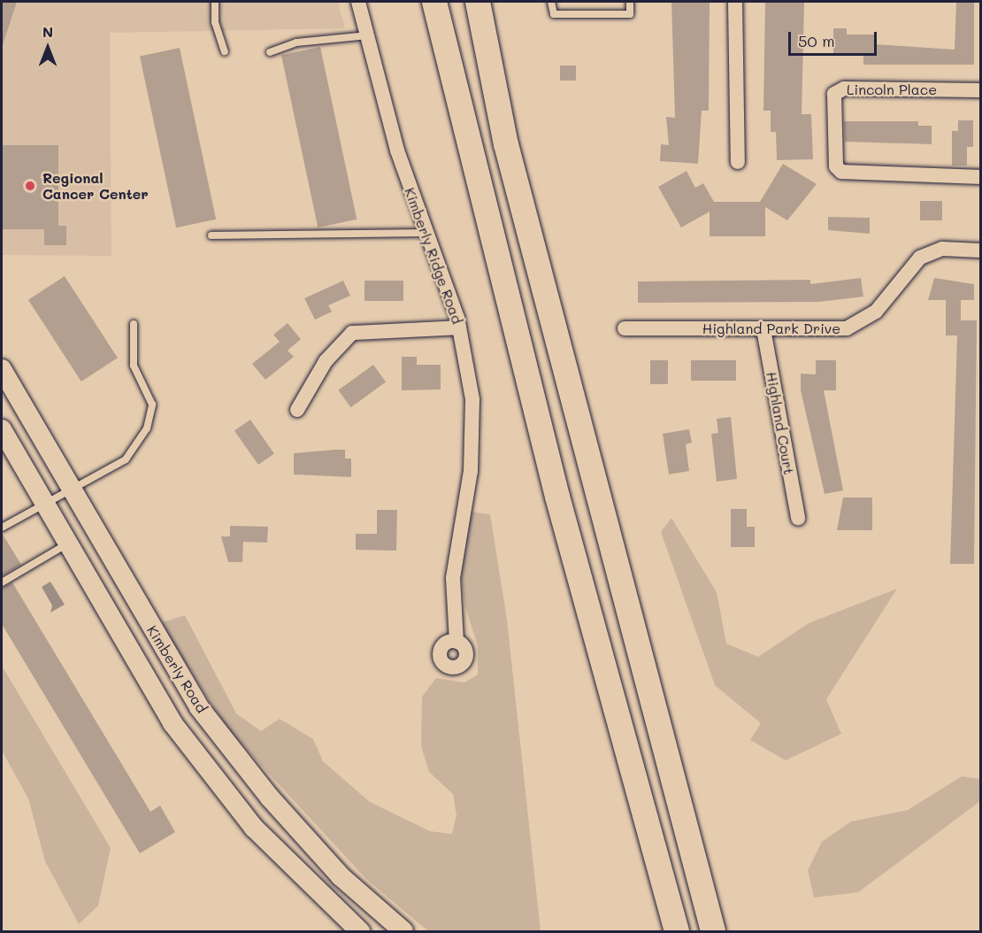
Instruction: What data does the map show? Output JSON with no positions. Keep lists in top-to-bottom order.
{
  "streets": {
    "main road": ["Kimberly Road"],
    "street": [
      "Lincoln Place",
      "Kimberly Ridge Road",
      "Highland Park Drive",
      "Highland Court"
    ]
  },
  "crossings": [
    ["Highland Park Drive", "Highland Court"]
  ],
  "places": ["Regional Cancer Center"],
  "scale_bar": "50 m",
  "north": "top"
}
